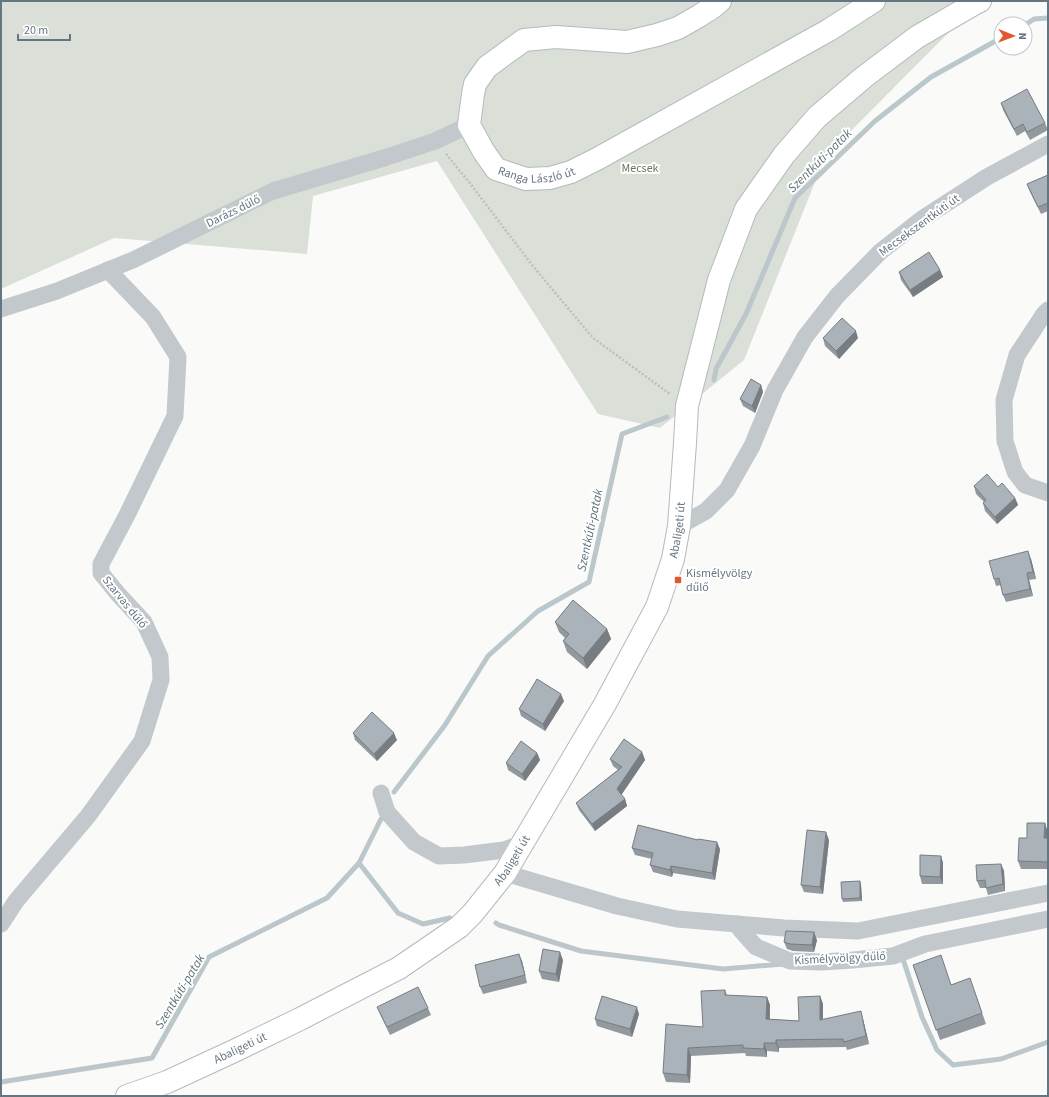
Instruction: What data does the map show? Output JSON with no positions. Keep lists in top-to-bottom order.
{
  "streets": {
    "main road": ["Ranga László út", "Abaligeti út"],
    "street": [
      "Darázs dűlő",
      "Mecsekszentkúti út",
      "Szarvas dűlő",
      "Kismélyvölgy dűlő"
    ]
  },
  "crossings": [
    ["Ranga László út", "Darázs dűlő"],
    ["Darázs dűlő", "Szarvas dűlő"],
    ["Mecsekszentkúti út", "Abaligeti út"]
  ],
  "water": ["Szentkúti-patak"],
  "parks": ["Mecsek"],
  "places": {
    "transit": ["Kismélyvölgy dűlő"]
  },
  "scale_bar": "20 m",
  "north": "right"
}
